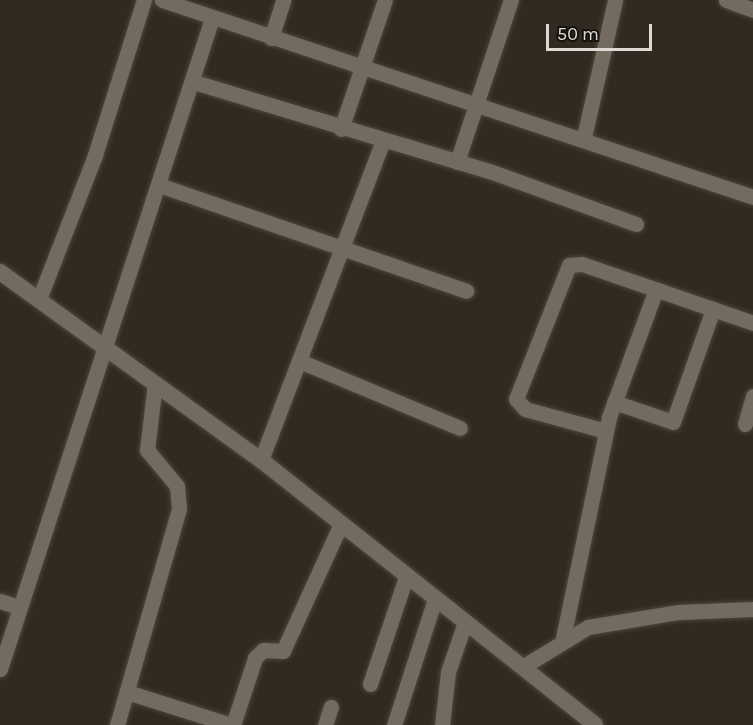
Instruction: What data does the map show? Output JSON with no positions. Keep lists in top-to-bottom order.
{
  "scale_bar": "50 m"
}
